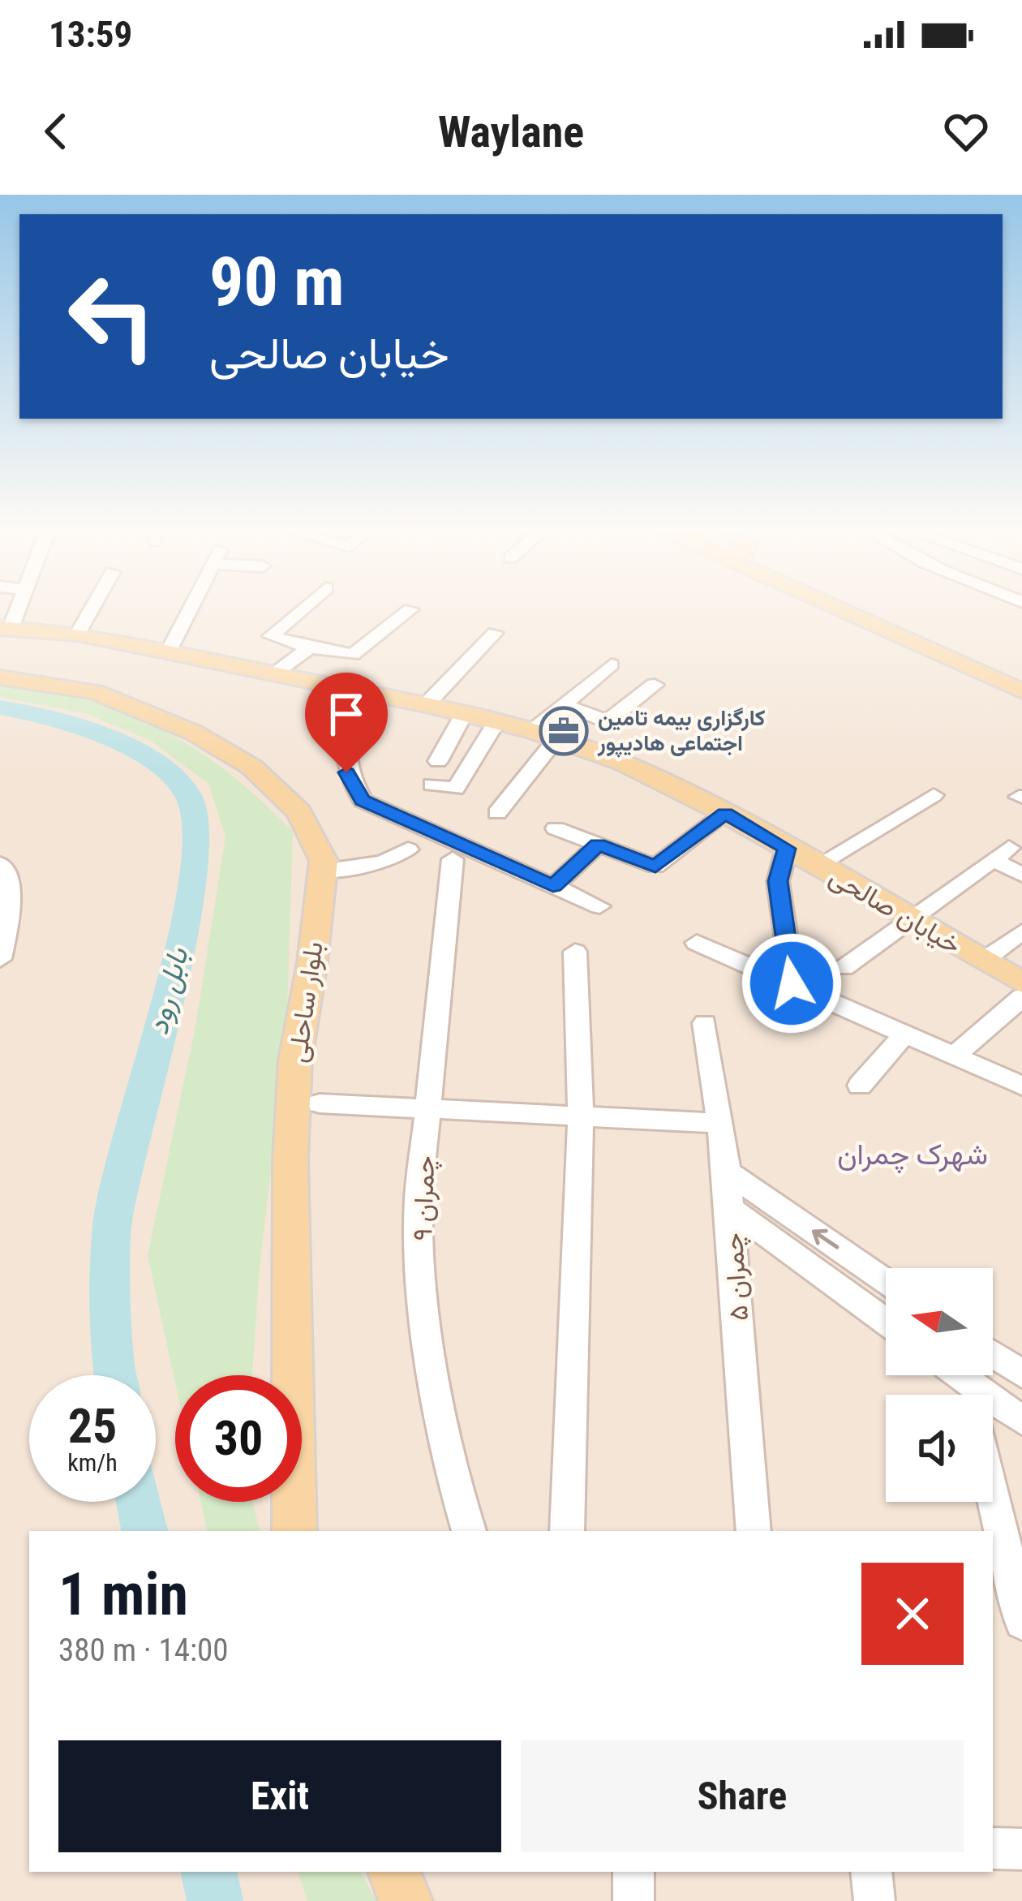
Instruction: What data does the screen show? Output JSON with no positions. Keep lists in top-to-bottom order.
{
  "streets": {
    "main road": ["خيابان صالحی", "بلوار ساحلی"],
    "street": ["چمران ۹", "چمران ۵"]
  },
  "districts": ["شهرک چمران"],
  "water": ["بابل رود"],
  "places": {
    "office": ["کارگزاری بیمه تامین اجتماعی هادیپور"]
  },
  "north": "left",
  "page": {
    "status": "13:59",
    "header": "Waylane",
    "turn": ["90 m", "خيابان صالحی"],
    "speed": "25 km/h",
    "limit": "30",
    "heading": ["1 min", "380 m · 14:00"],
    "buttons": ["Exit", "Share"]
  }
}
